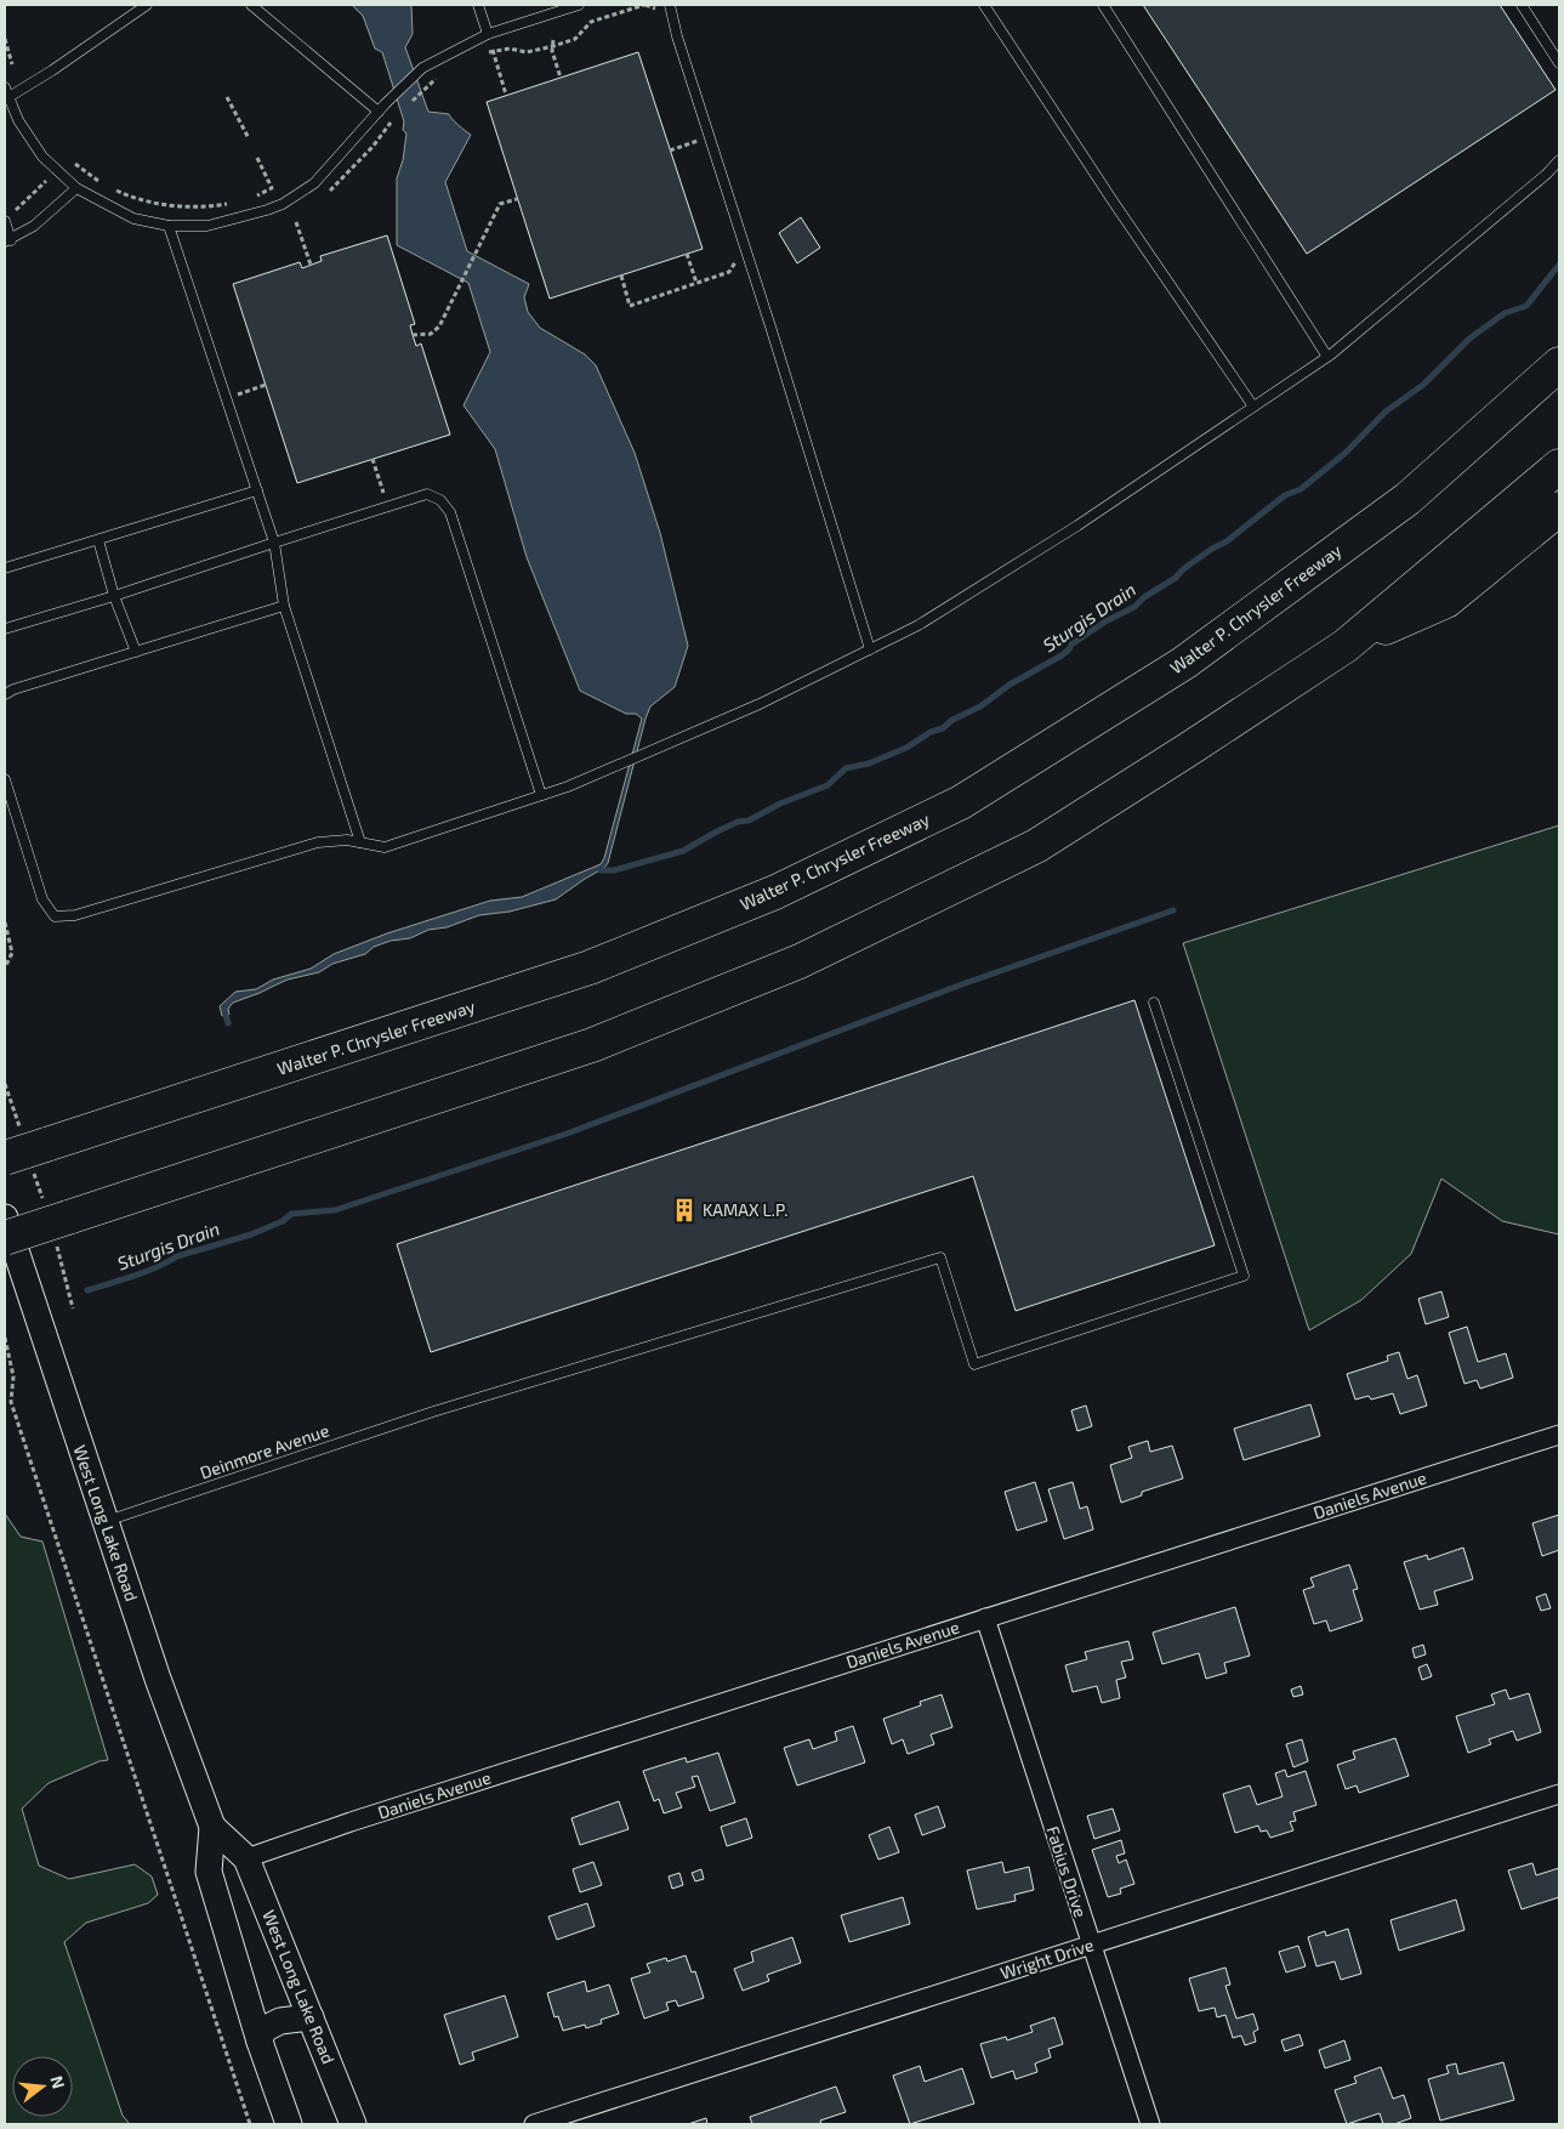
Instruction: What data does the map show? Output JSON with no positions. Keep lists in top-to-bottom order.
{
  "streets": {
    "highway": ["Walter P. Chrysler Freeway"],
    "main road": ["West Long Lake Road"],
    "street": ["Daniels Avenue", "Fabius Drive", "Wright Drive"],
    "lane": ["Deinmore Avenue"]
  },
  "crossings": [
    ["Deinmore Avenue", "West Long Lake Road"],
    ["Daniels Avenue", "West Long Lake Road"],
    ["Daniels Avenue", "Fabius Drive"],
    ["Fabius Drive", "Wright Drive"]
  ],
  "water": ["Sturgis Drain"],
  "places": {
    "building": ["KAMAX L.P."]
  },
  "north": "right"
}
